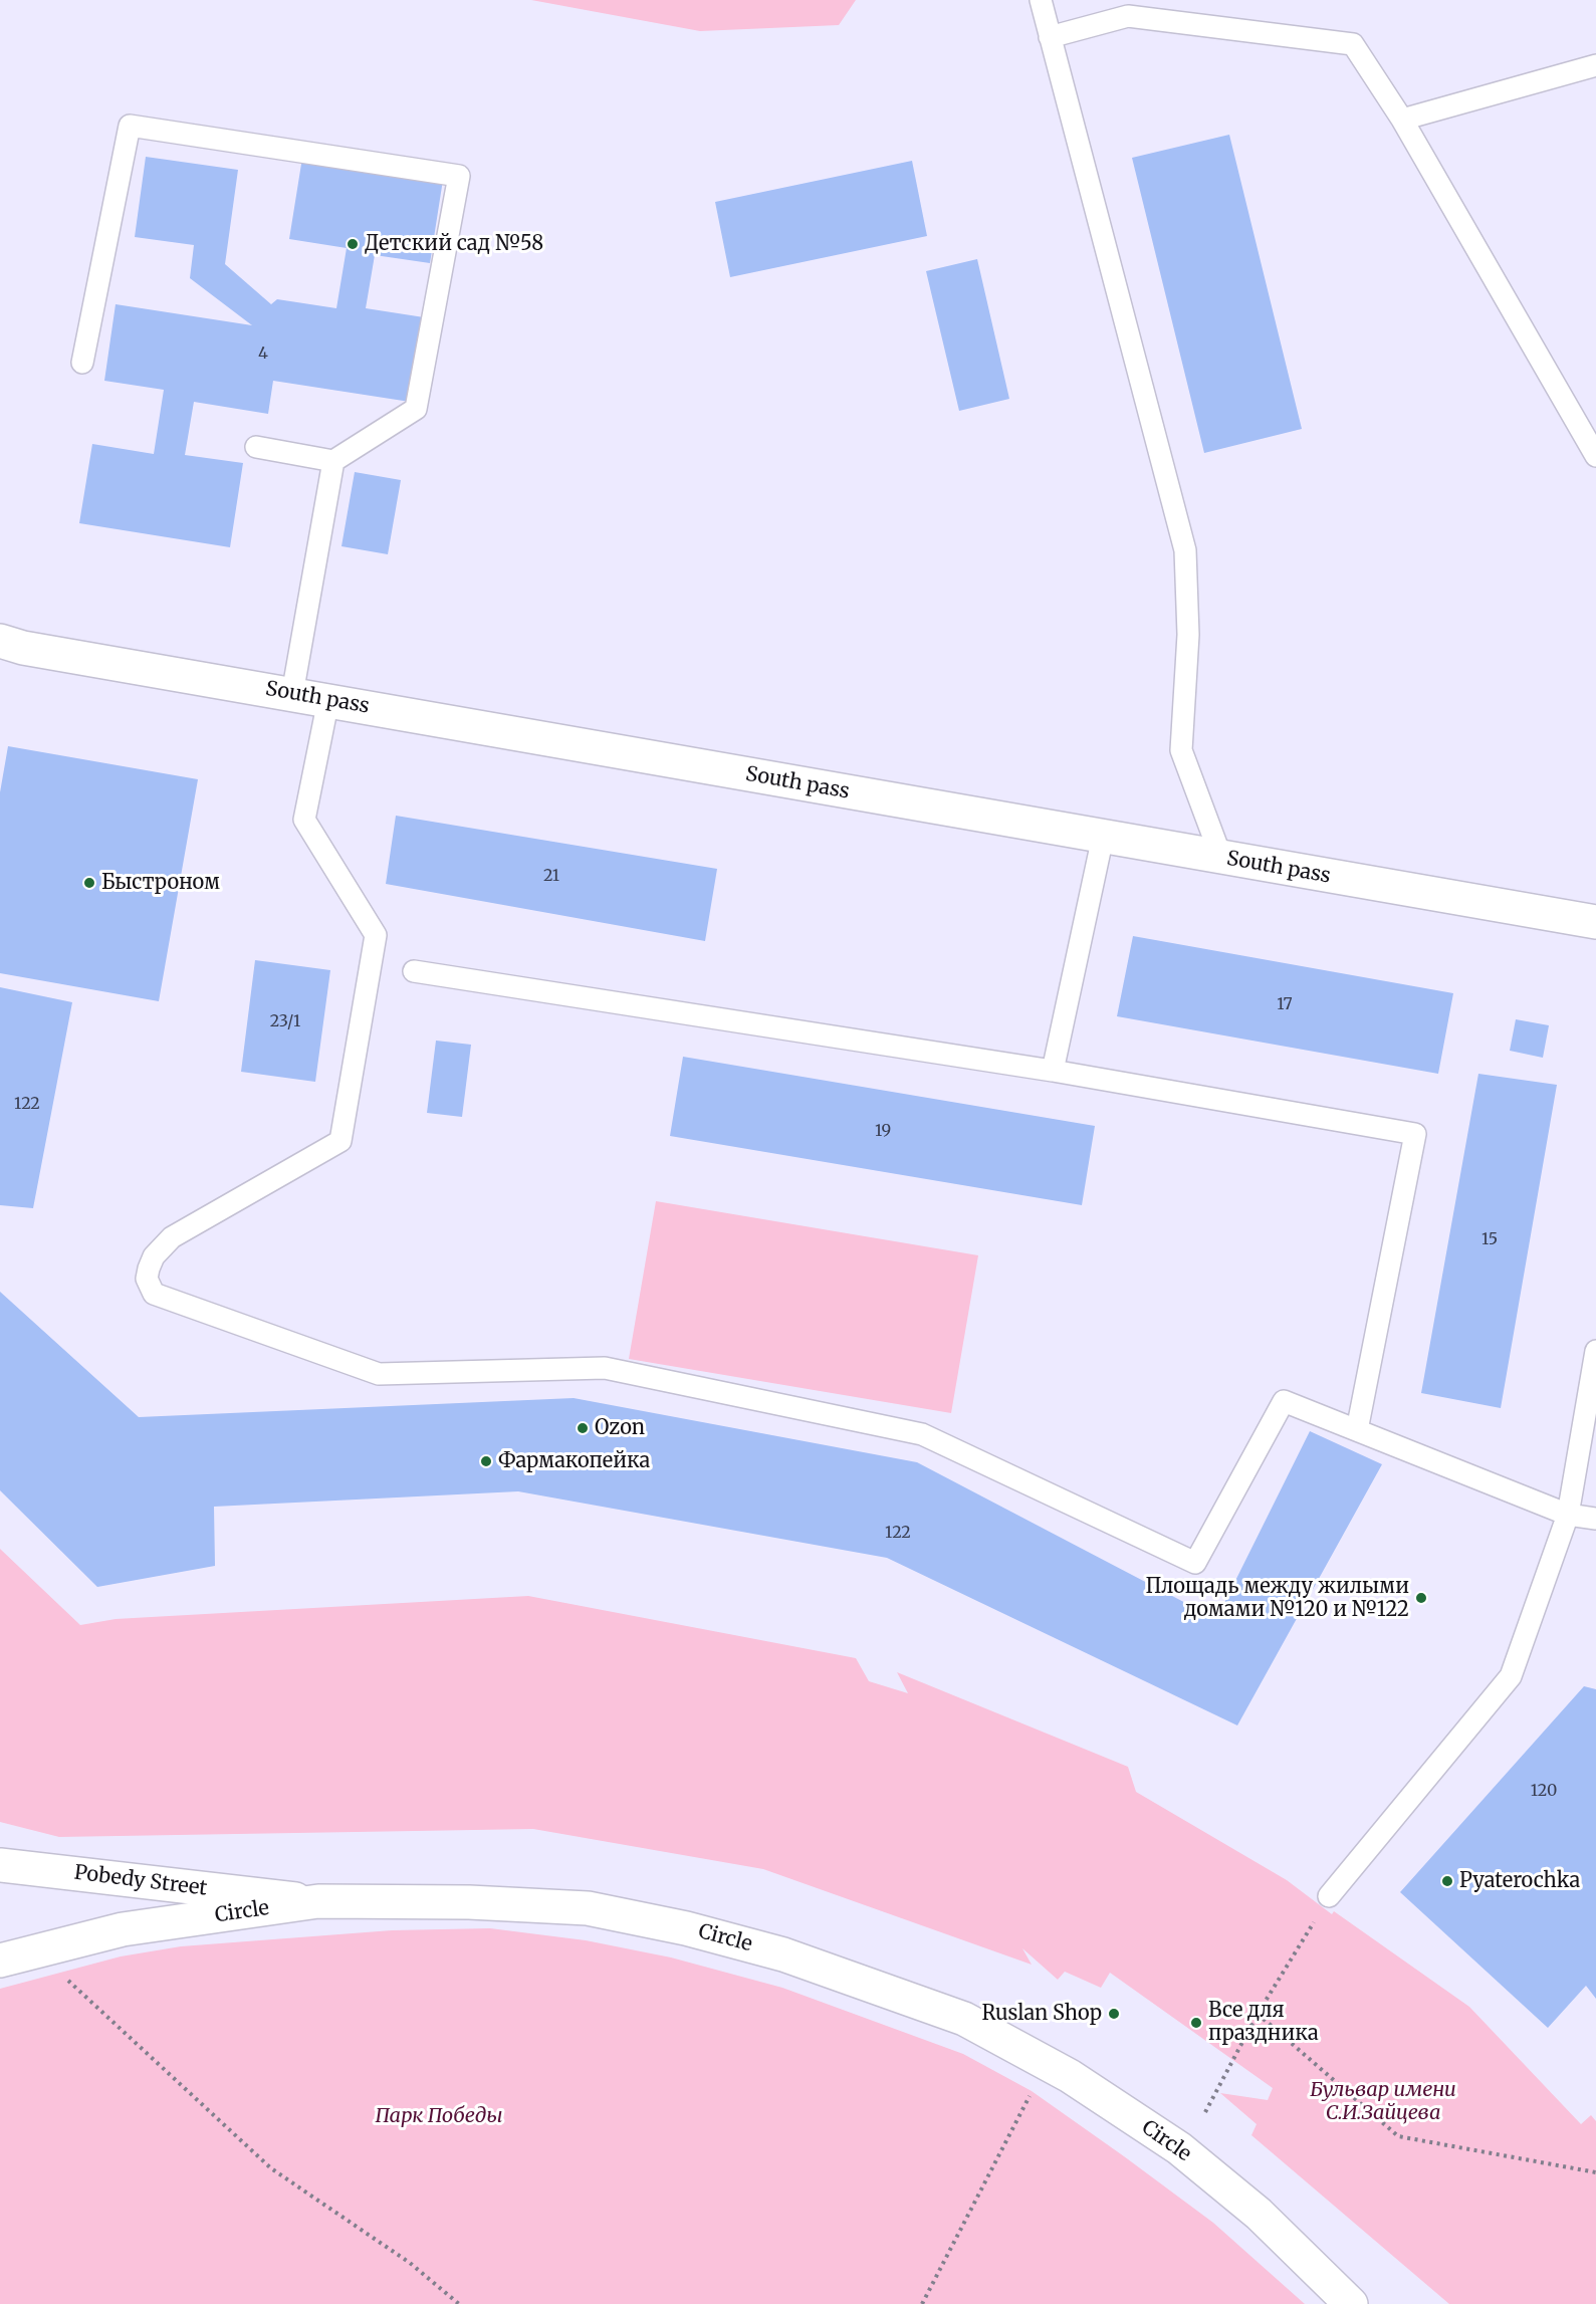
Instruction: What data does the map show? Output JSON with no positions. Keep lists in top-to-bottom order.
{
  "streets": {
    "street": ["South pass", "Pobedy Street", "Circle"]
  },
  "crossings": [
    ["Pobedy Street", "Circle"]
  ],
  "parks": ["Бульвар имени С.И.Зайцева", "Парк Победы"],
  "places": [
    "Детский сад №58",
    "Быстроном",
    "Ozon",
    "Фармакопейка",
    "Площадь между жилыми домами №120 и №122",
    "Pyaterochka",
    "Ruslan Shop",
    "Все для праздника"
  ],
  "house_numbers": [
    "4",
    "21",
    "17",
    "23/1",
    "122",
    "19",
    "15",
    "122",
    "120"
  ]
}
